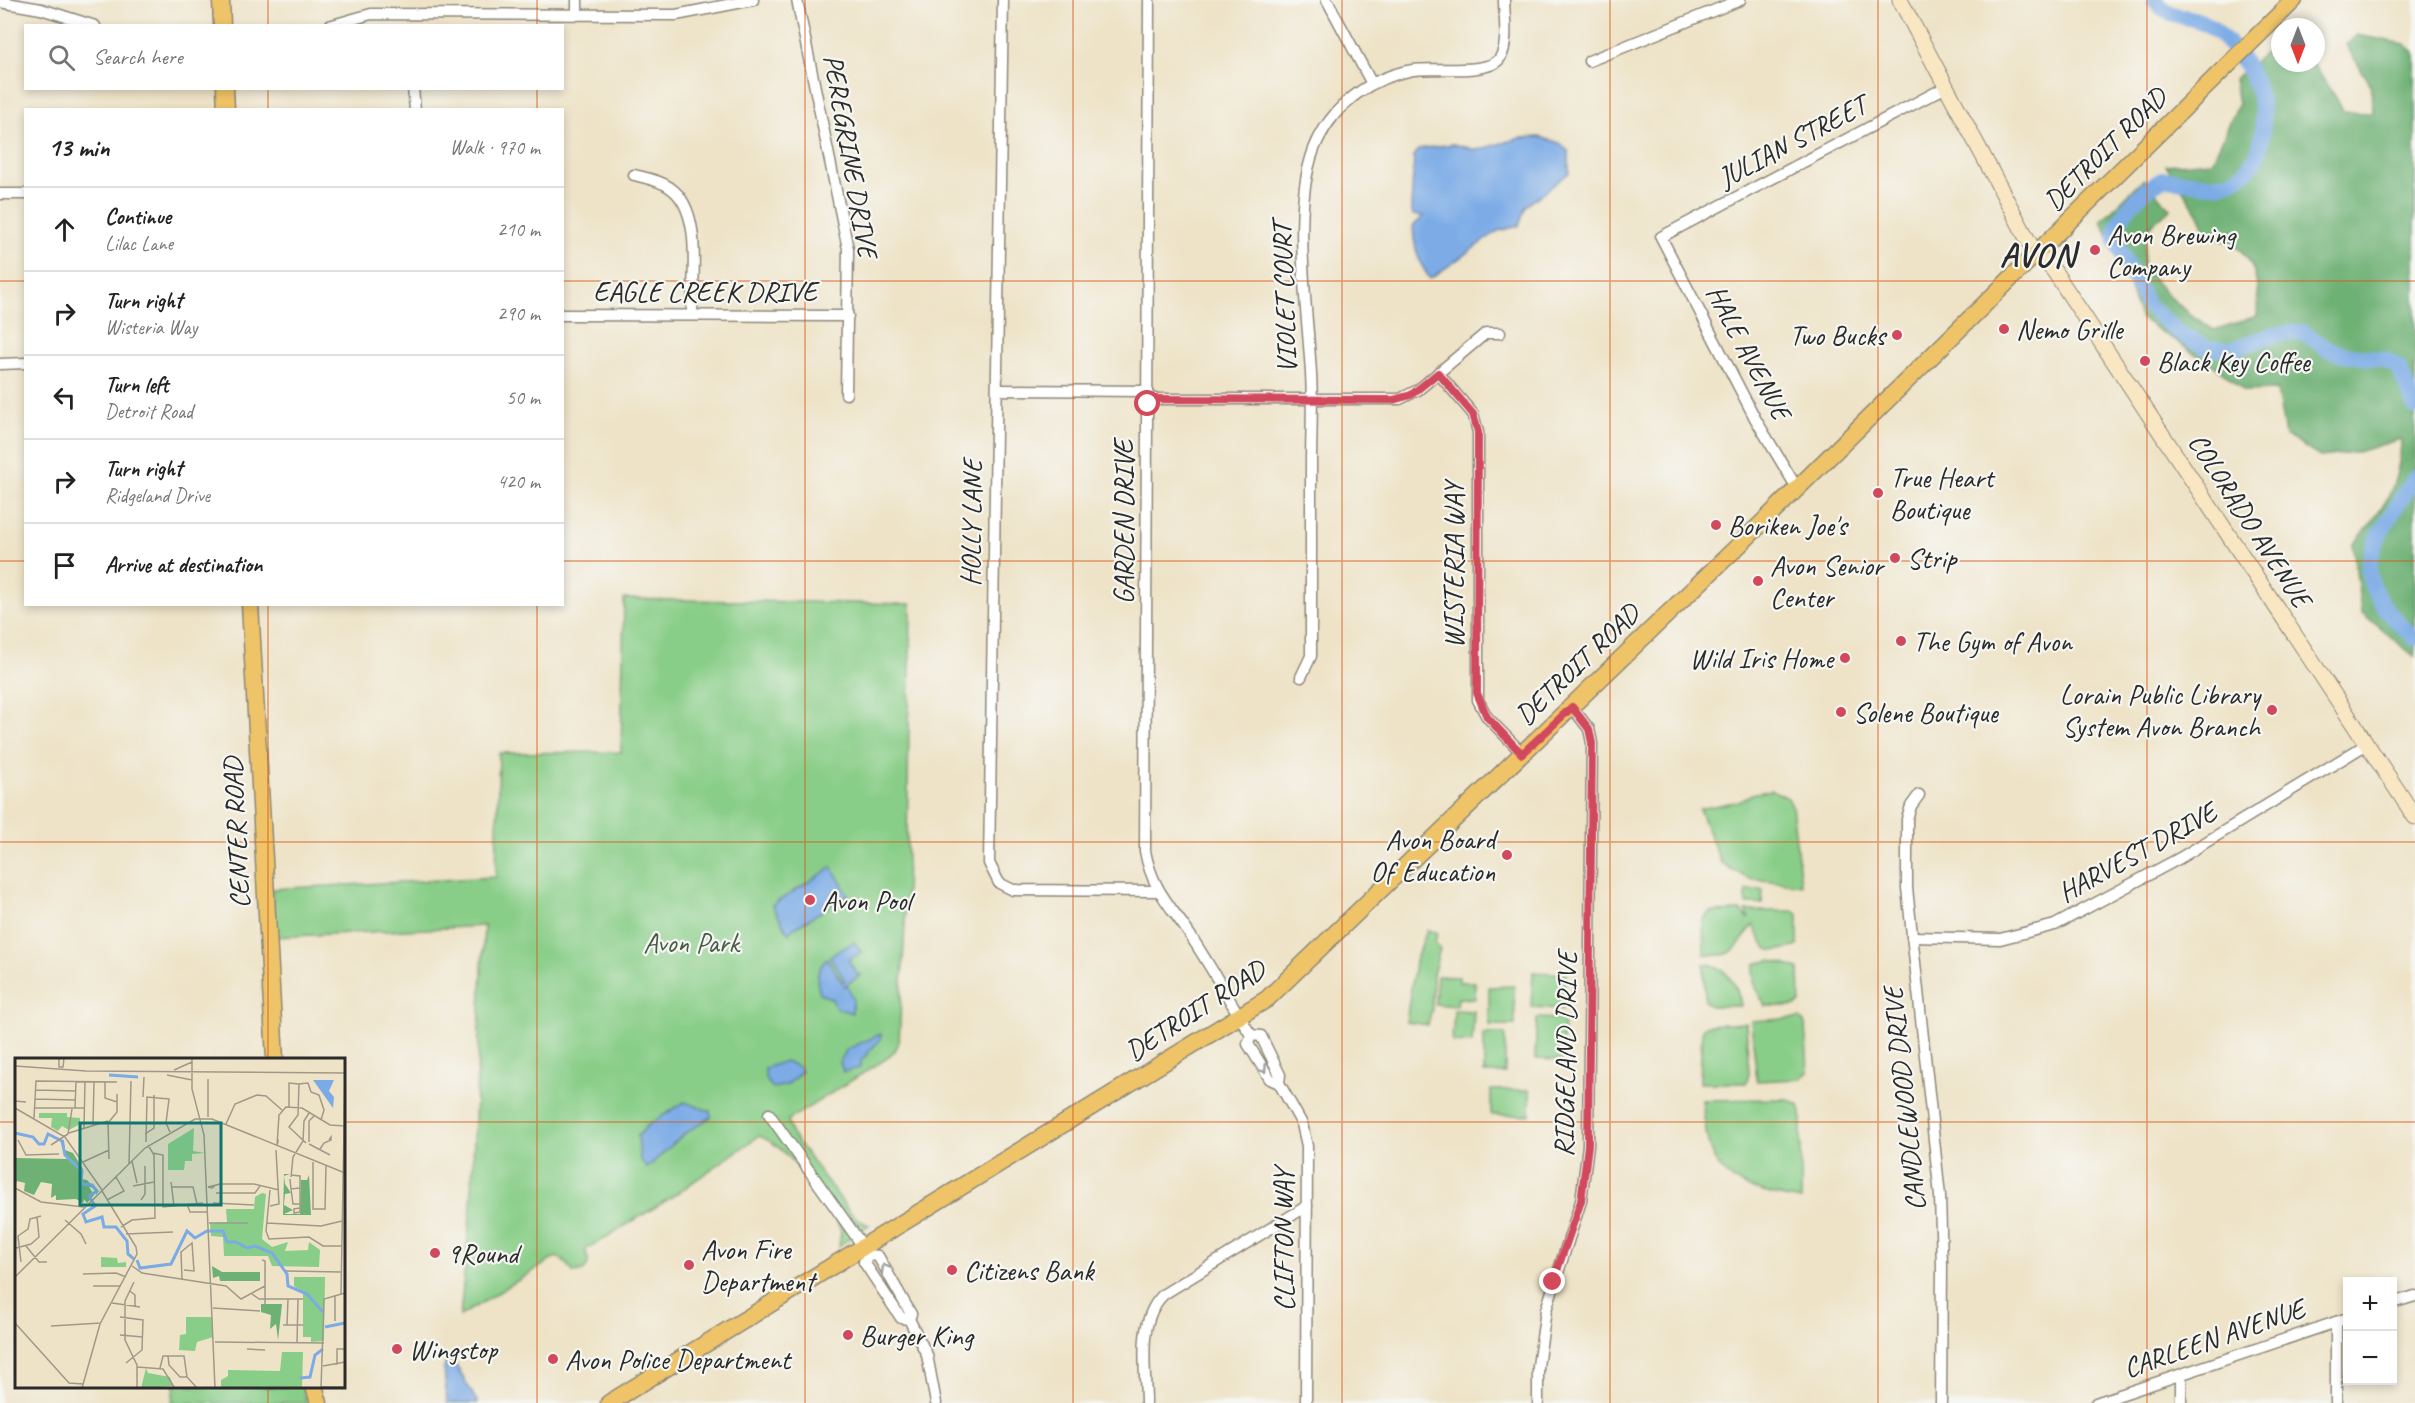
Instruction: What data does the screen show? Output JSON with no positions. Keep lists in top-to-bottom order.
{
  "streets": {
    "main road": ["DETROIT ROAD", "COLORADO AVENUE", "CENTER ROAD"],
    "street": [
      "JULIAN STREET",
      "PEREGRINE DRIVE",
      "EAGLE CREEK DRIVE",
      "VIOLET COURT",
      "HALE AVENUE",
      "GARDEN DRIVE",
      "HOLLY LANE",
      "WISTERIA WAY",
      "HARVEST DRIVE",
      "RIDGELAND DRIVE",
      "CANDLEWOOD DRIVE",
      "CLIFTON WAY",
      "CARLEEN AVENUE"
    ]
  },
  "crossings": [
    ["JULIAN STREET", "HALE AVENUE"],
    ["JULIAN STREET", "COLORADO AVENUE"],
    ["DETROIT ROAD", "HALE AVENUE"],
    ["DETROIT ROAD", "COLORADO AVENUE"],
    ["DETROIT ROAD", "GARDEN DRIVE"],
    ["DETROIT ROAD", "WISTERIA WAY"],
    ["DETROIT ROAD", "RIDGELAND DRIVE"],
    ["DETROIT ROAD", "CLIFTON WAY"],
    ["PEREGRINE DRIVE", "EAGLE CREEK DRIVE"],
    ["COLORADO AVENUE", "HARVEST DRIVE"],
    ["GARDEN DRIVE", "HOLLY LANE"],
    ["GARDEN DRIVE", "CLIFTON WAY"],
    ["HARVEST DRIVE", "CANDLEWOOD DRIVE"]
  ],
  "districts": ["AVON"],
  "parks": ["Avon Park"],
  "places": [
    "Avon Brewing Company",
    "Nemo Grille",
    "Two Bucks",
    "Black Key Coffee",
    "True Heart Boutique",
    "Boriken Joe's",
    "Strip",
    "Avon Senior Center",
    "The Gym of Avon",
    "Wild Iris Home",
    "Lorain Public Library System Avon Branch",
    "Solene Boutique",
    "Avon Board Of Education",
    "Avon Pool",
    "9Round",
    "Avon Fire Department",
    "Citizens Bank",
    "Burger King",
    "Wingstop",
    "Avon Police Department"
  ],
  "north": "bottom",
  "page": {
    "search": "Search here",
    "heading": ["13 min", "Walk · 970 m"],
    "list": [
      ["Continue", "Lilac Lane", "210 m"],
      ["Turn right", "Wisteria Way", "290 m"],
      ["Turn left", "Detroit Road", "50 m"],
      ["Turn right", "Ridgeland Drive", "420 m"],
      "Arrive at destination"
    ],
    "map_buttons": ["+", "−"]
  }
}
